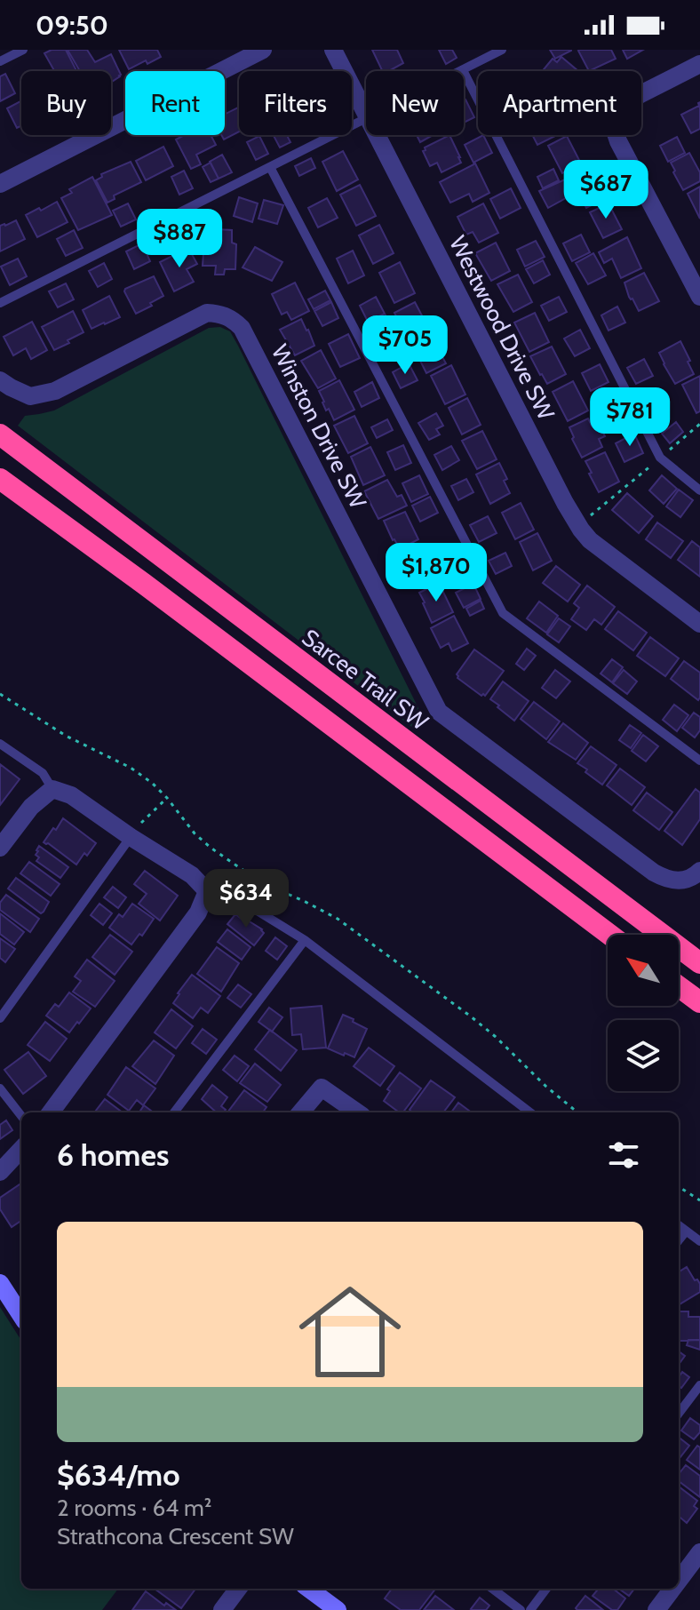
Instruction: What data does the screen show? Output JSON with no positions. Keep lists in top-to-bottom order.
{
  "streets": {
    "highway": ["Sarcee Trail SW"],
    "street": ["Westwood Drive SW", "Winston Drive SW"]
  },
  "north": "top left",
  "page": {
    "status": "09:50",
    "chip": [
      "Buy",
      "Rent",
      "Filters",
      "New",
      "Apartment"
    ],
    "price": [
      "$687",
      "$887",
      "$705",
      "$781",
      "$1,870",
      "$634"
    ],
    "heading": "6 homes",
    "list": [
      {
        "name": "$634/mo",
        "note": "2 rooms · 64 m² · Strathcona Crescent SW"
      }
    ]
  }
}
